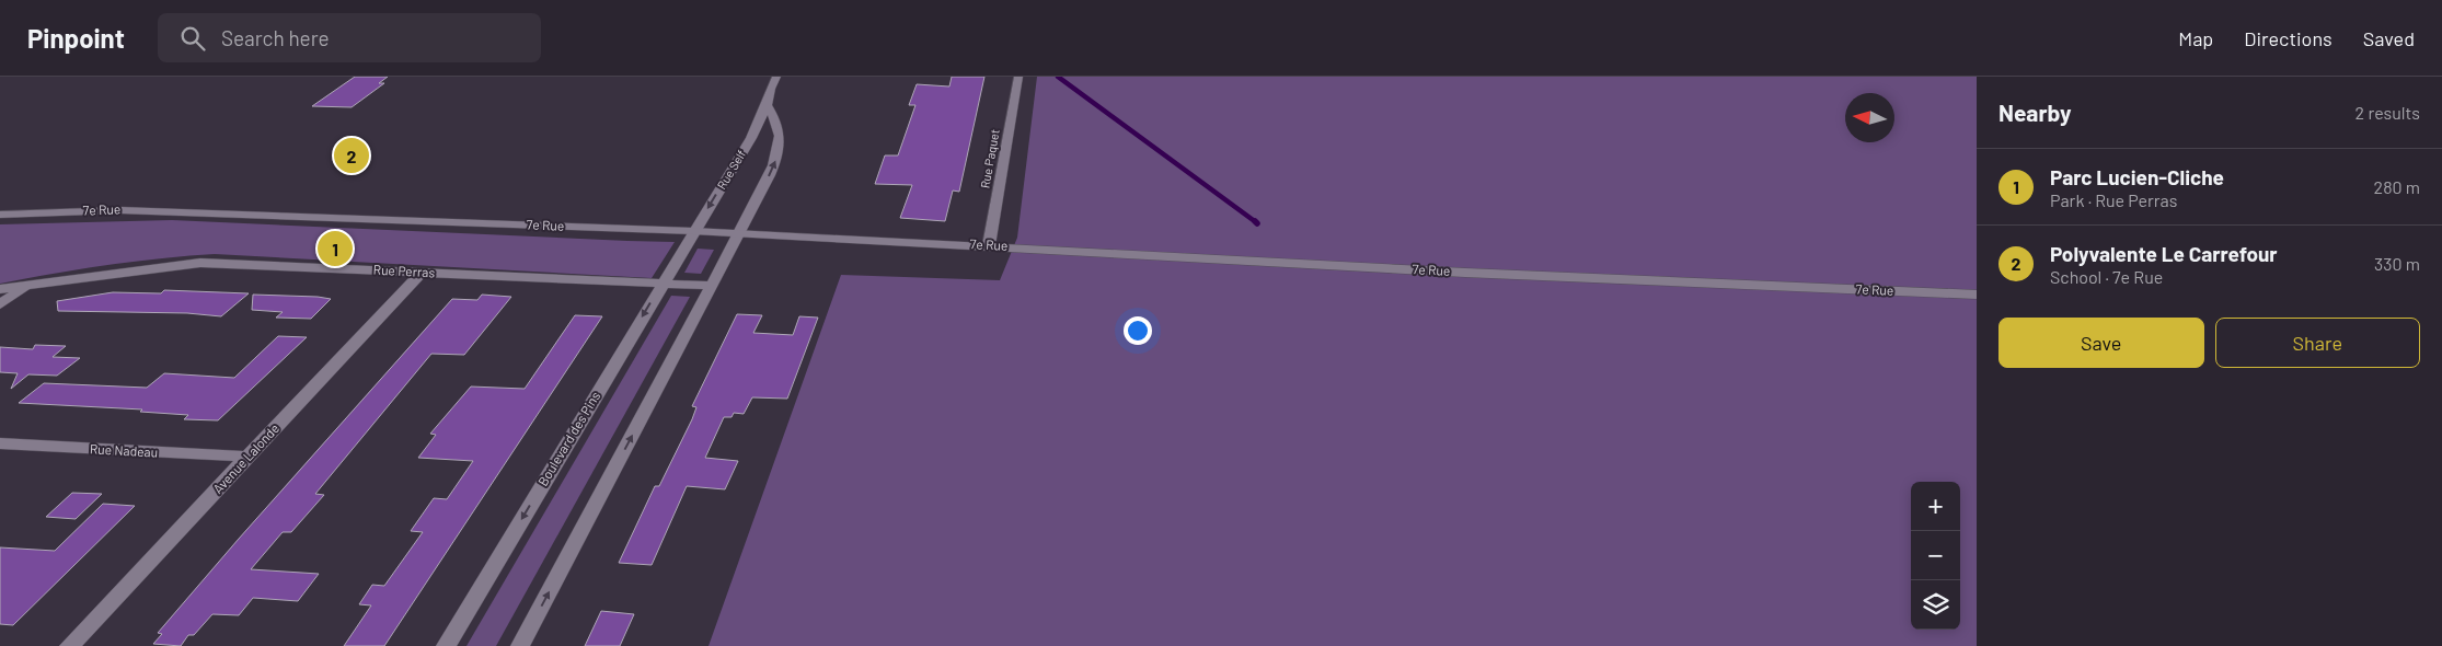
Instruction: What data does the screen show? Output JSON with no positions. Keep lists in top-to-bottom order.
{
  "streets": {
    "street": [
      "Rue Paquet",
      "Rue Self",
      "7e Rue",
      "Rue Perras",
      "Boulevard des Pins",
      "Rue Nadeau",
      "Avenue Lalonde"
    ]
  },
  "crossings": [
    ["Rue Paquet", "7e Rue"],
    ["Rue Self", "7e Rue"],
    ["Rue Self", "Boulevard des Pins"],
    ["7e Rue", "Boulevard des Pins"],
    ["Rue Perras", "Boulevard des Pins"],
    ["Rue Perras", "Avenue Lalonde"],
    ["Rue Nadeau", "Avenue Lalonde"]
  ],
  "one_way": ["Rue Self"],
  "north": "left",
  "page": {
    "header": "Pinpoint",
    "search": "Search here",
    "nav": ["Map", "Directions", "Saved"],
    "heading": ["Nearby", "2 results"],
    "pins": ["2", "1"],
    "list": [
      {
        "mark": "1",
        "name": "Parc Lucien-Cliche",
        "note": "Park · Rue Perras",
        "value": "280 m"
      },
      {
        "mark": "2",
        "name": "Polyvalente Le Carrefour",
        "note": "School · 7e Rue",
        "value": "330 m"
      }
    ],
    "buttons": ["Save", "Share"],
    "map_buttons": ["+", "−"]
  }
}
